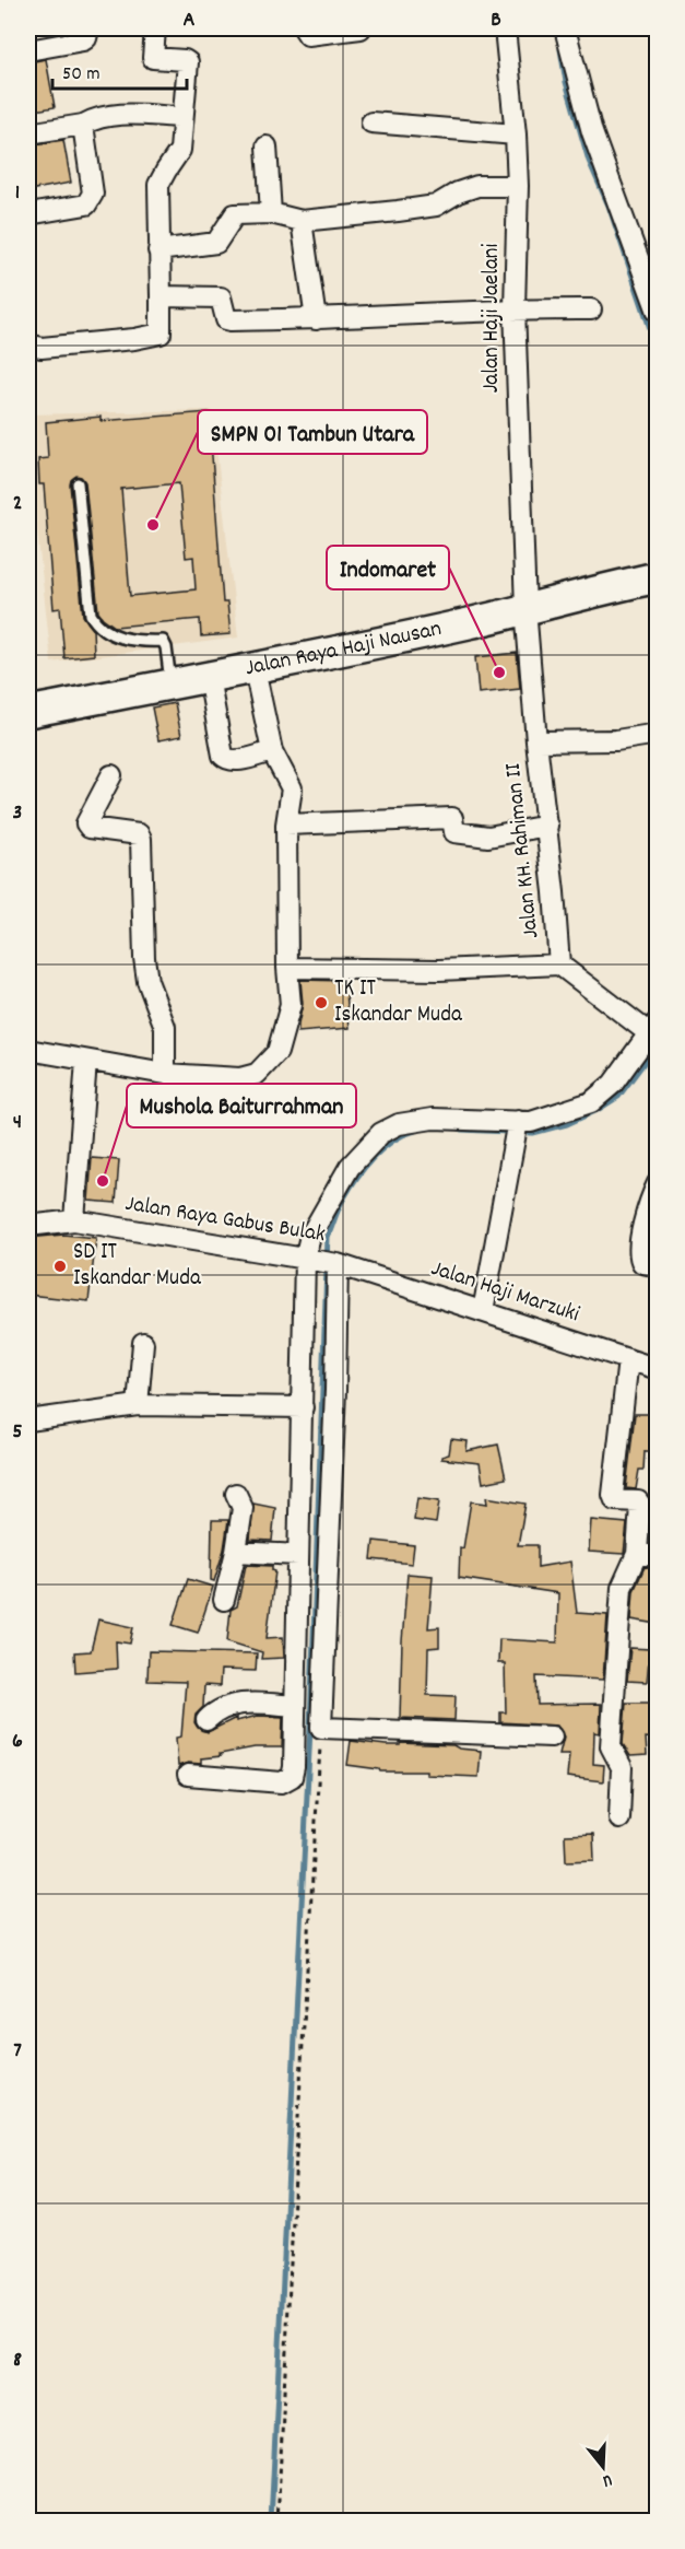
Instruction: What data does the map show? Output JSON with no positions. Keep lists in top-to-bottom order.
{
  "streets": {
    "street": [
      "Jalan Haji Jaelani",
      "Jalan Raya Haji Nausan",
      "Jalan KH. Rahiman II",
      "Jalan Raya Gabus Bulak",
      "Jalan Haji Marzuki"
    ]
  },
  "crossings": [
    ["Jalan Haji Jaelani", "Jalan Raya Haji Nausan"],
    ["Jalan Haji Jaelani", "Jalan KH. Rahiman II"],
    ["Jalan Raya Haji Nausan", "Jalan KH. Rahiman II"],
    ["Jalan Raya Gabus Bulak", "Jalan Haji Marzuki"]
  ],
  "places": [
    "SMPN 01 Tambun Utara",
    "Indomaret",
    "TK IT Iskandar Muda",
    "Mushola Baiturrahman",
    "SD IT Iskandar Muda"
  ],
  "scale_bar": "50 m",
  "north": "bottom",
  "grid": {
    "columns": ["A", "B"],
    "rows": [
      "1",
      "2",
      "3",
      "4",
      "5",
      "6",
      "7",
      "8"
    ]
  }
}
